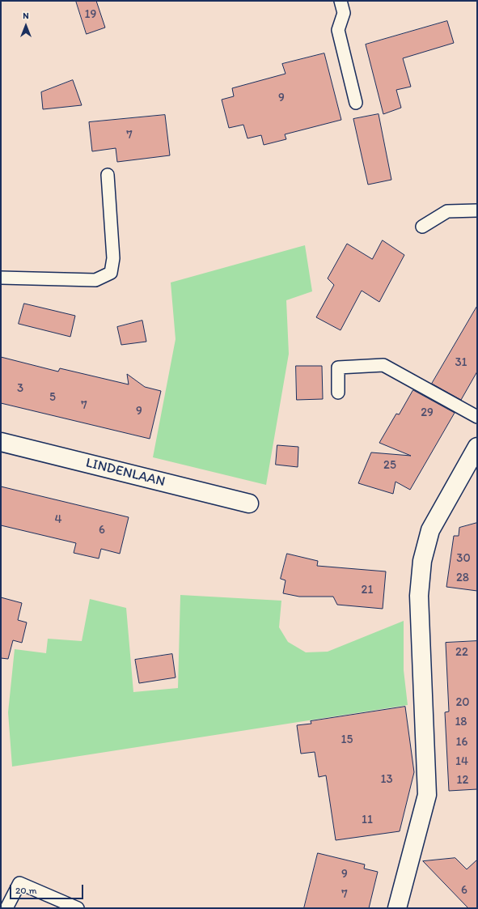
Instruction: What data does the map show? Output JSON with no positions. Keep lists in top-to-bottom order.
{
  "streets": {
    "street": ["LINDENLAAN"]
  },
  "house_numbers": [
    "19",
    "9",
    "7",
    "31",
    "3",
    "5",
    "7",
    "9",
    "29",
    "25",
    "4",
    "6",
    "30",
    "28",
    "21",
    "22",
    "20",
    "18",
    "15",
    "16",
    "14",
    "13",
    "12",
    "11",
    "9",
    "6",
    "7"
  ],
  "scale_bar": "20 m",
  "north": "top"
}
